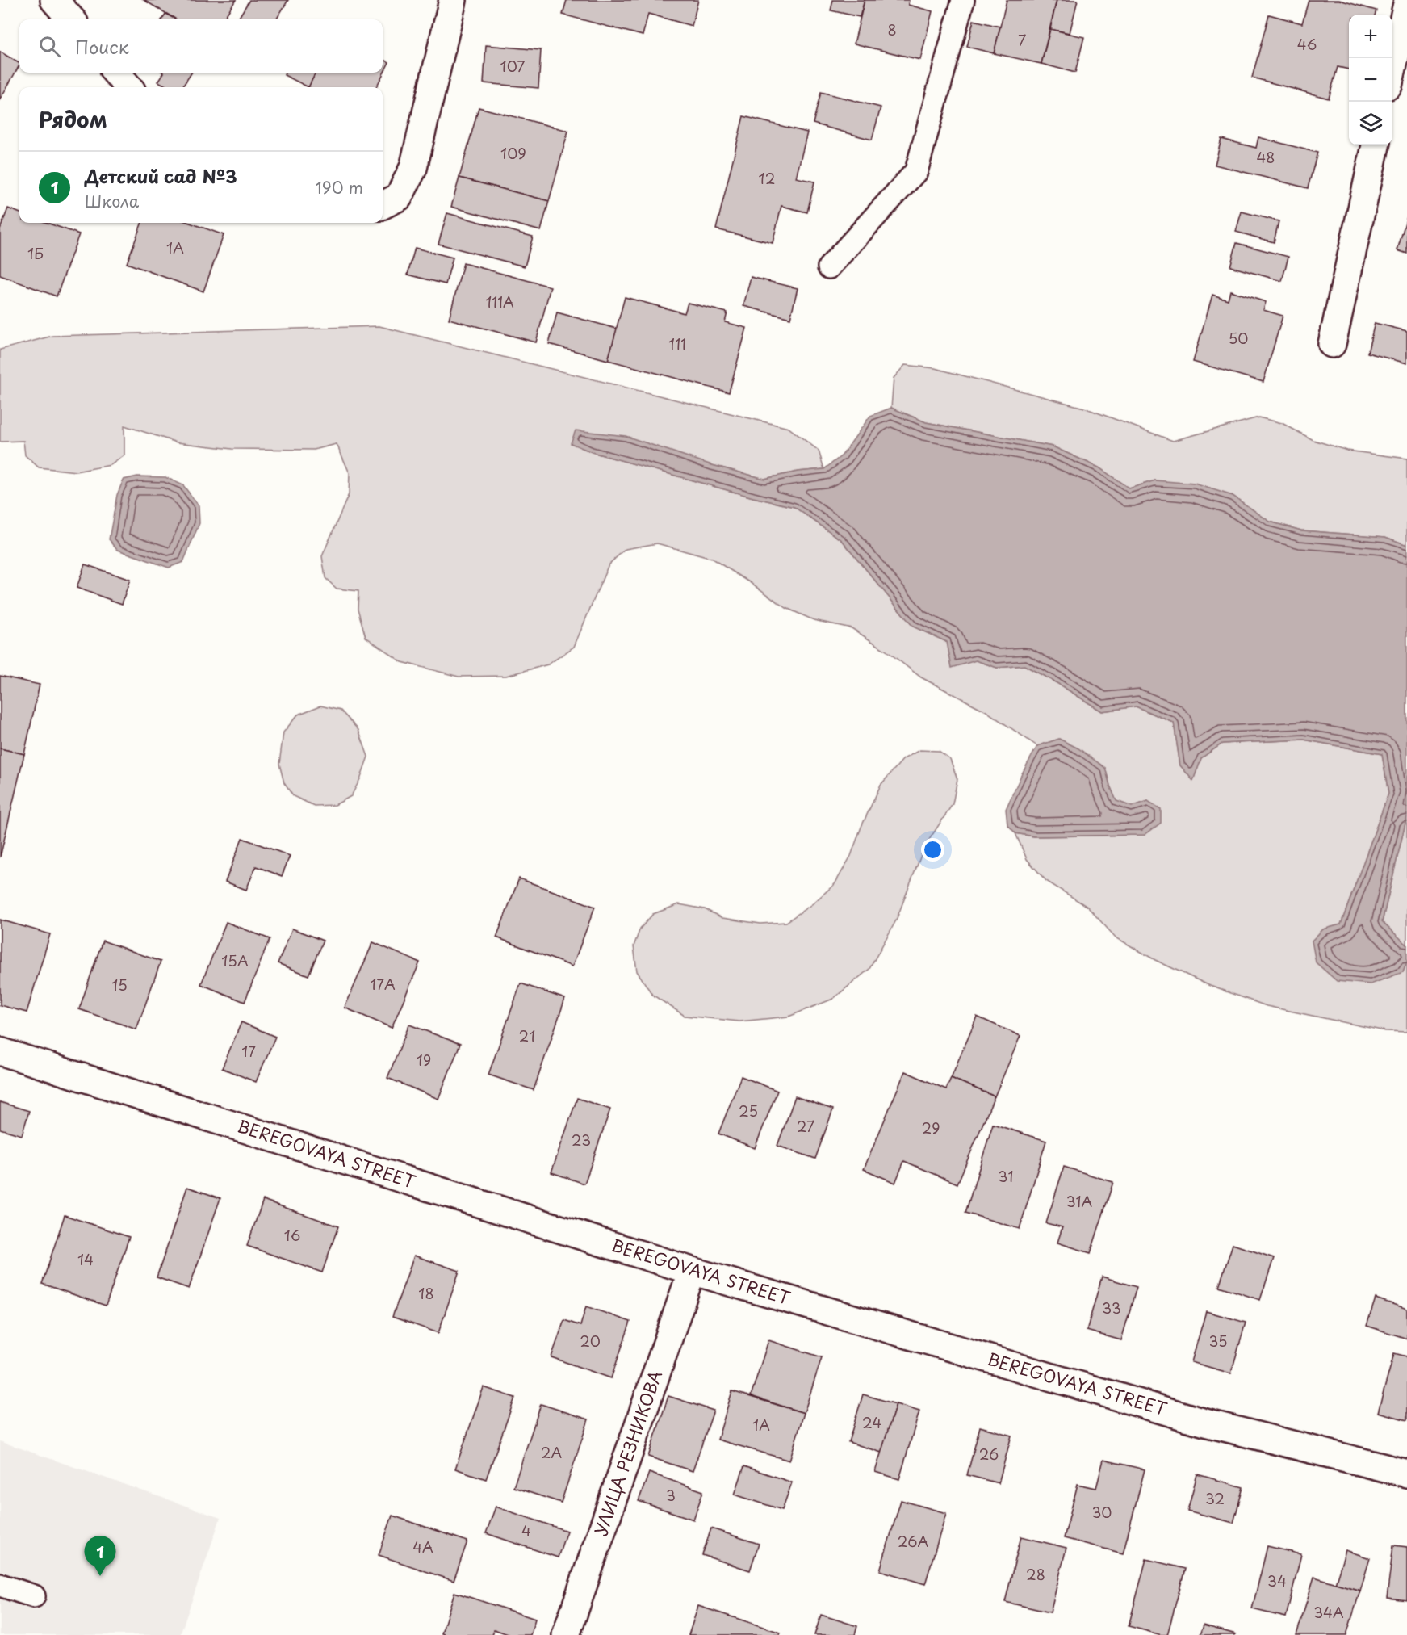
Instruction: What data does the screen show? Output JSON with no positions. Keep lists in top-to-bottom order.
{
  "streets": {
    "street": ["BEREGOVAYA STREET", "УЛИЦА РЕЗНИКОВА"]
  },
  "crossings": [
    ["BEREGOVAYA STREET", "УЛИЦА РЕЗНИКОВА"]
  ],
  "house_numbers": [
    "8",
    "7",
    "46",
    "107",
    "109",
    "48",
    "12",
    "1А",
    "1Б",
    "111А",
    "50",
    "111",
    "15А",
    "17А",
    "15",
    "21",
    "17",
    "19",
    "25",
    "27",
    "29",
    "23",
    "31",
    "31А",
    "16",
    "14",
    "18",
    "33",
    "20",
    "35",
    "24",
    "1А",
    "2А",
    "26",
    "3",
    "32",
    "30",
    "4",
    "26А",
    "4А",
    "28",
    "34",
    "34А"
  ],
  "page": {
    "map_buttons": ["+", "−"],
    "search": "Поиск",
    "heading": "Рядом",
    "list": [
      {
        "mark": "1",
        "name": "Детский сад №3",
        "note": "Школа",
        "value": "190 m"
      }
    ],
    "pins": "1"
  }
}
